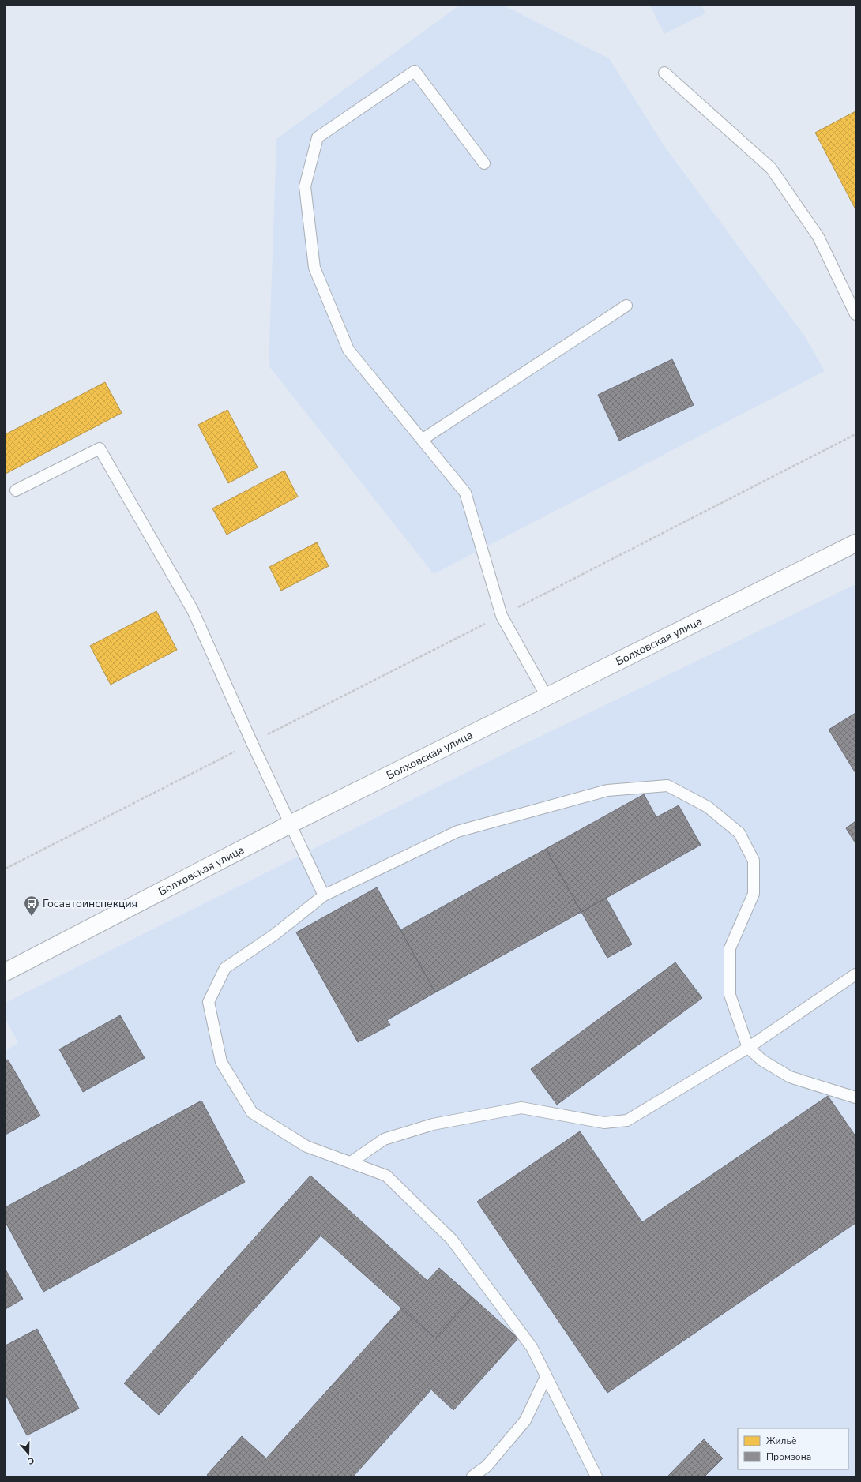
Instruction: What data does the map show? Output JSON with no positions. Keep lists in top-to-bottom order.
{
  "streets": {
    "main road": ["Болховская улица"]
  },
  "places": {
    "bus stop": ["Госавтоинспекция"]
  },
  "legend": ["Жильё", "Промзона"],
  "north": "bottom"
}
